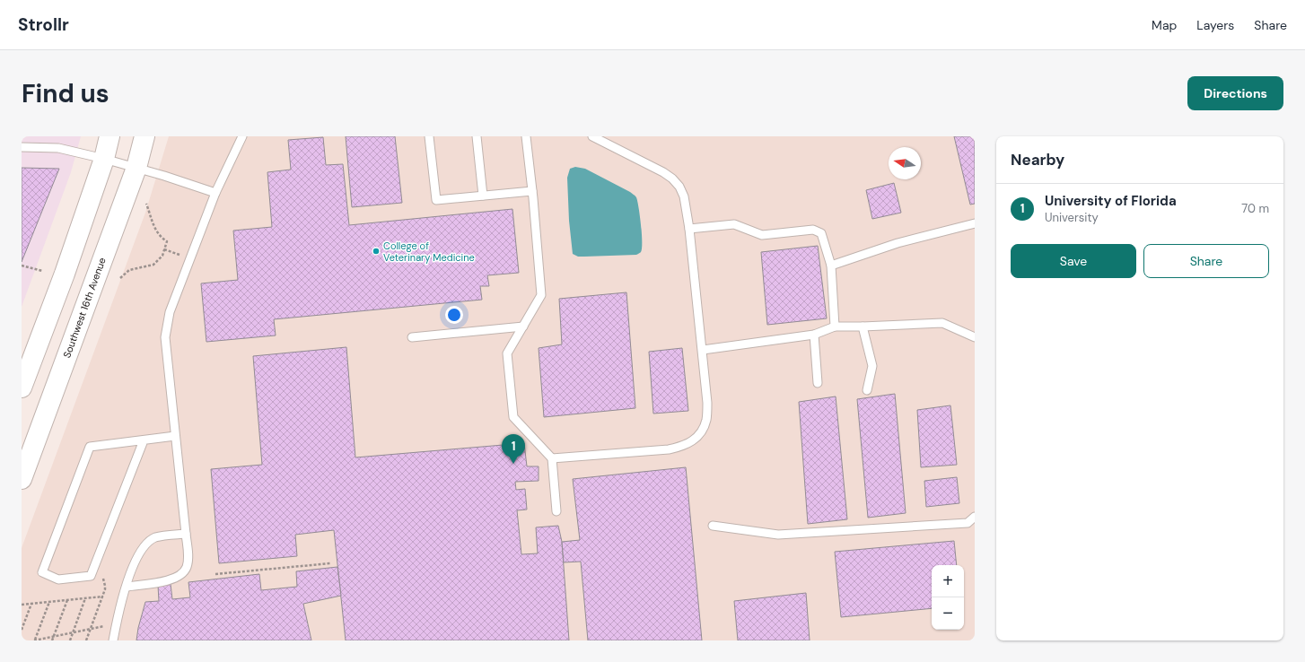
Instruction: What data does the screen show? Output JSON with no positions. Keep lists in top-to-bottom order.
{
  "streets": {
    "main road": ["Southwest 16th Avenue"]
  },
  "places": ["College of Veterinary Medicine"],
  "north": "left",
  "page": {
    "header": "Strollr",
    "nav": ["Map", "Layers", "Share"],
    "buttons": [
      "Directions",
      ["Save", "Share"]
    ],
    "title": "Find us",
    "heading": "Nearby",
    "list": [
      {
        "mark": "1",
        "name": "University of Florida",
        "note": "University",
        "value": "70 m"
      }
    ],
    "pins": "1",
    "map_buttons": ["+", "−"]
  }
}
